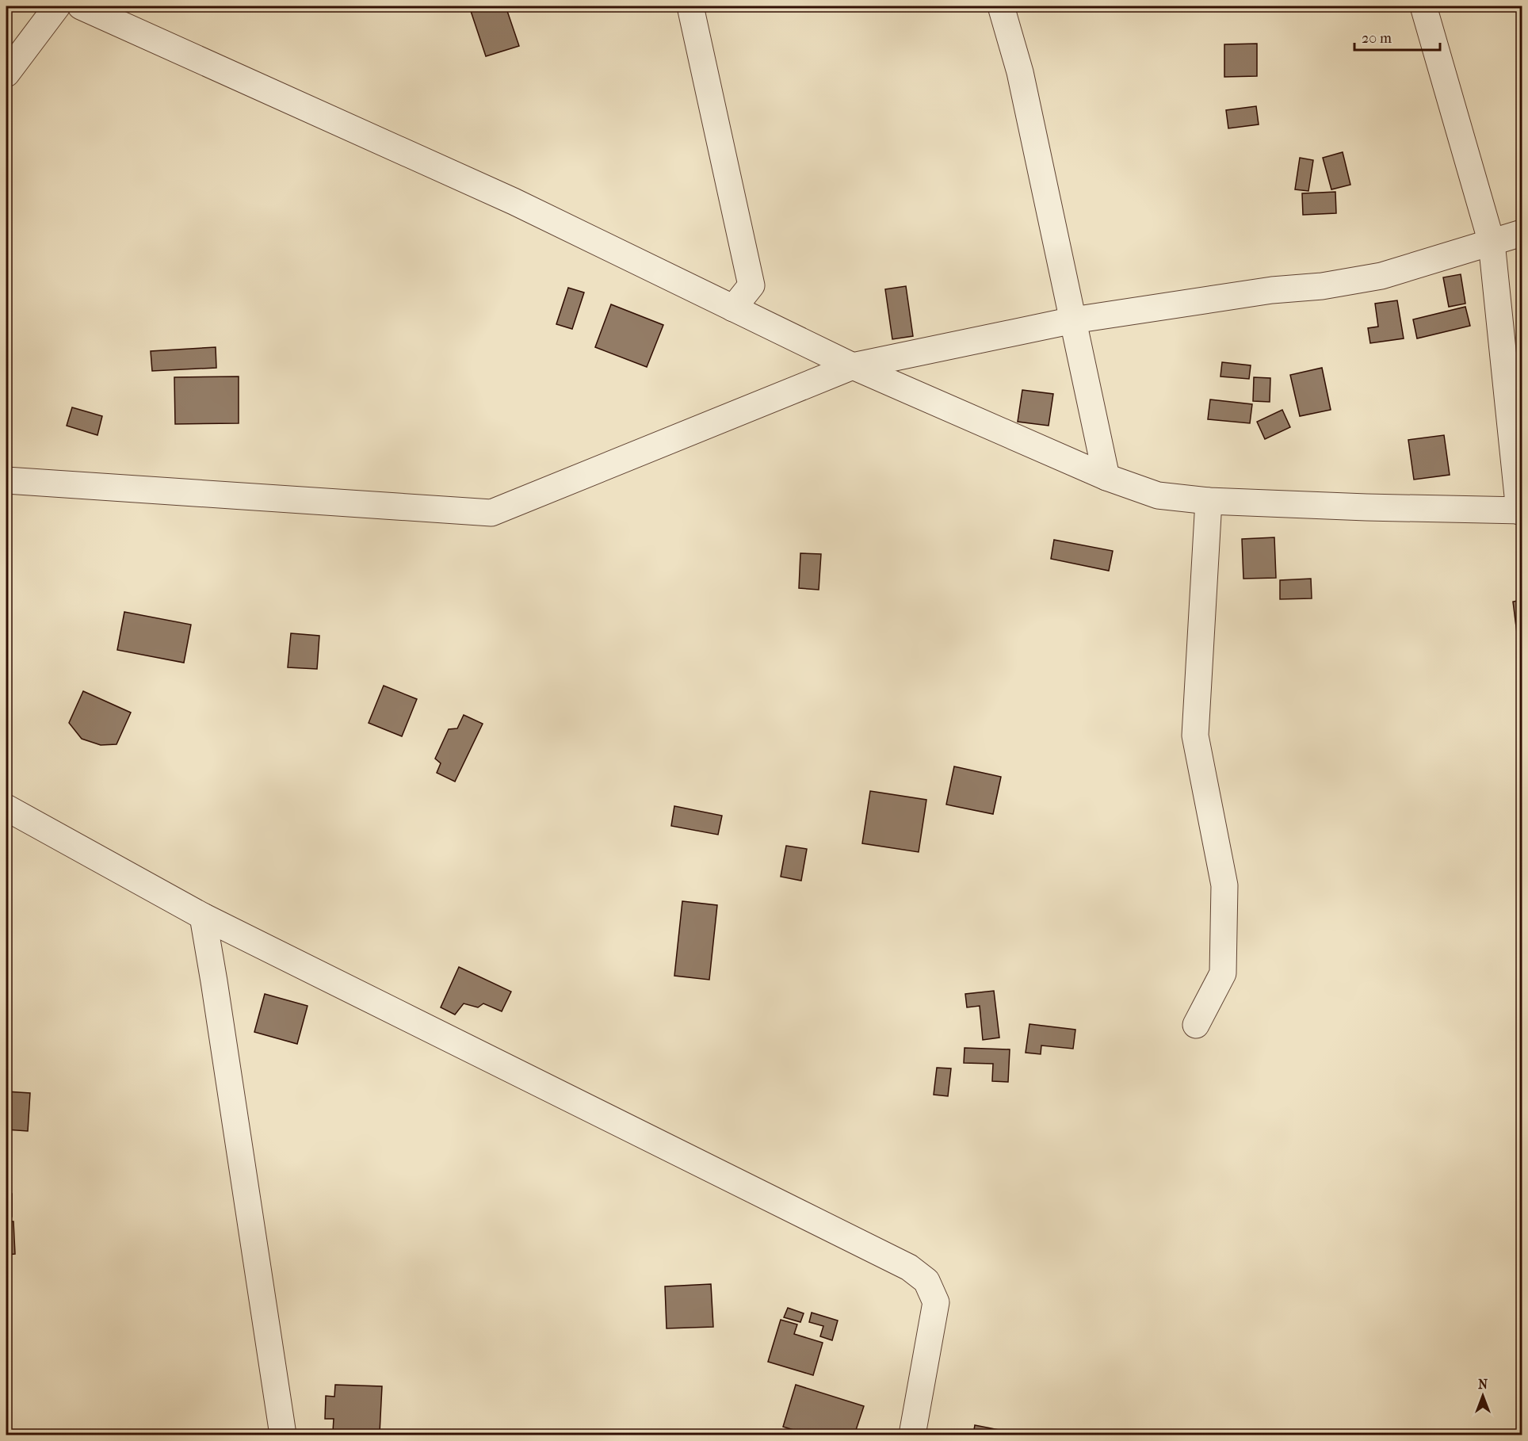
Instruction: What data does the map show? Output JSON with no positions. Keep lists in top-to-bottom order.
{
  "scale_bar": "20 m",
  "north": "top"
}
